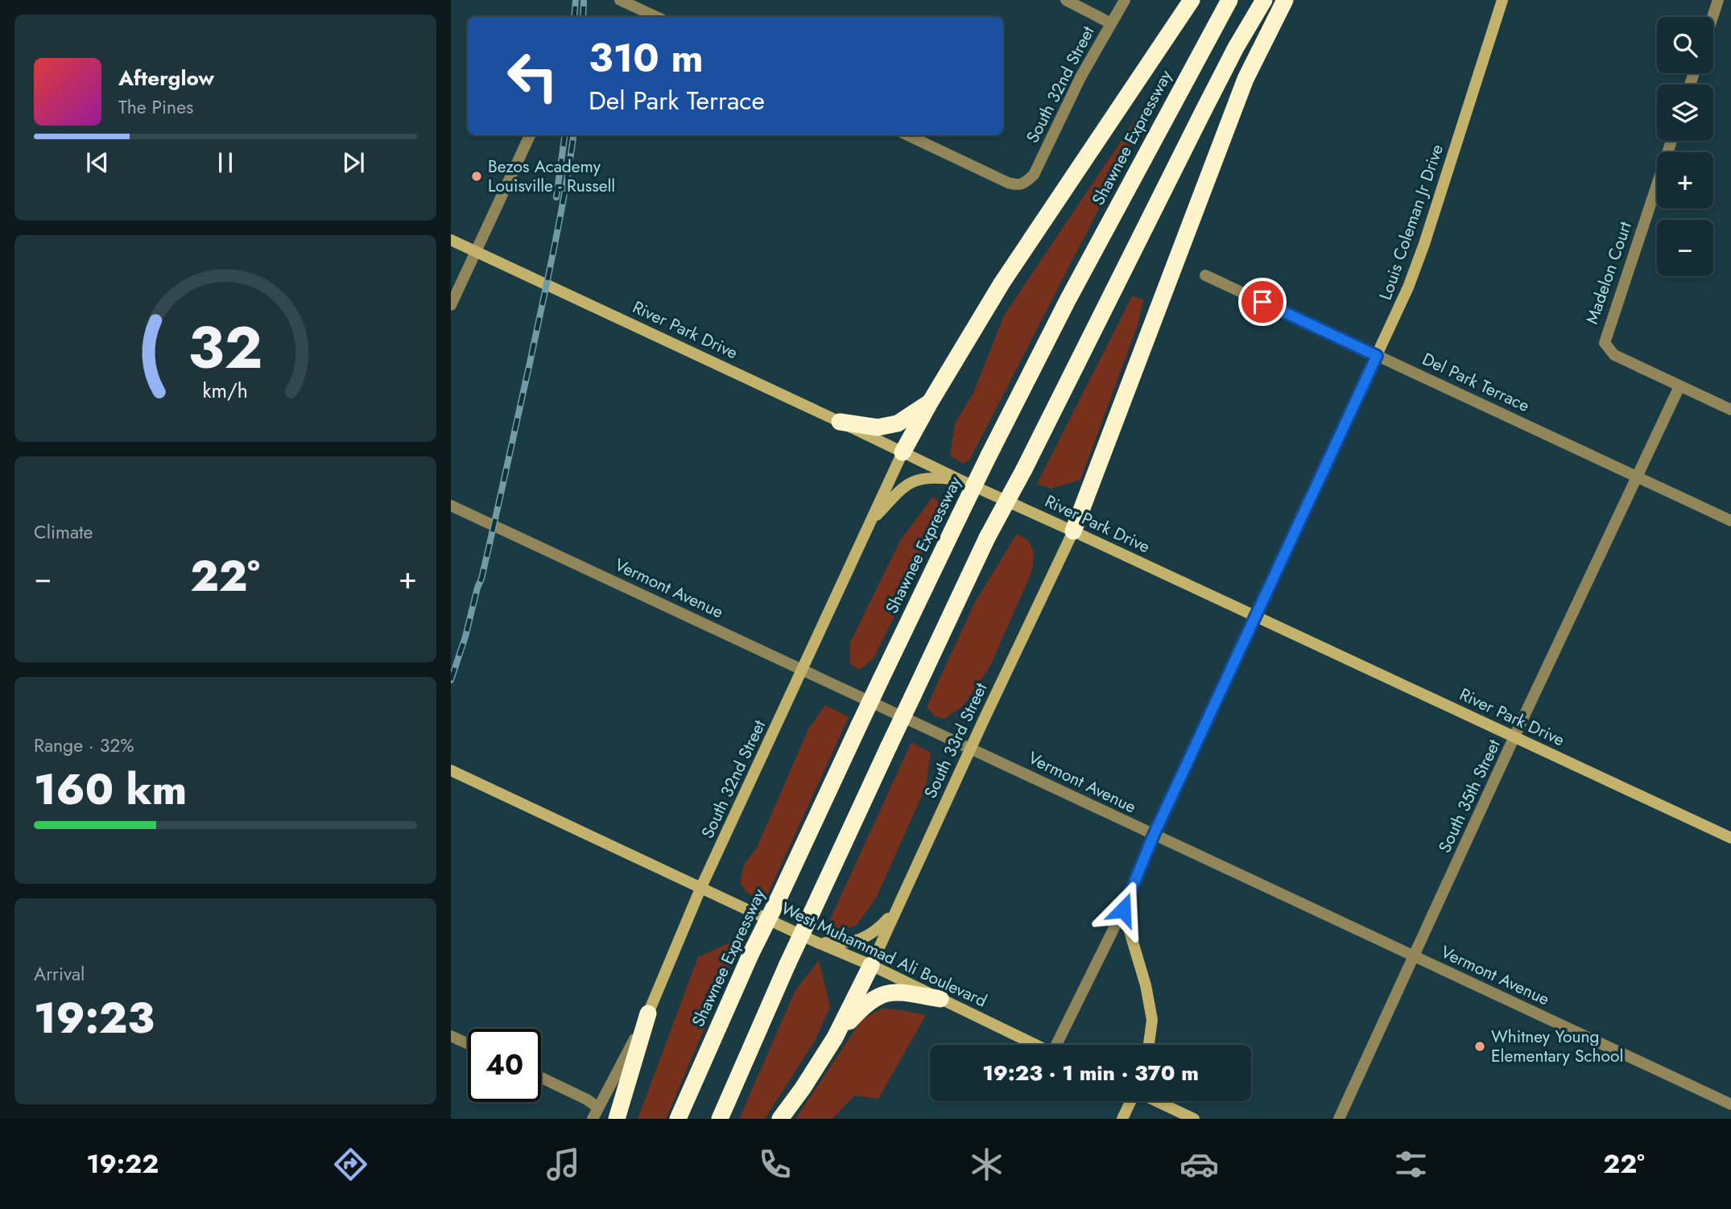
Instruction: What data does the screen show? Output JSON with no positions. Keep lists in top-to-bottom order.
{
  "streets": {
    "highway": ["Shawnee Expressway"],
    "main road": [
      "South 32nd Street",
      "Louis Coleman Jr Drive",
      "River Park Drive",
      "South 33rd Street",
      "West Muhammad Ali Boulevard"
    ],
    "street": [
      "Madelon Court",
      "Del Park Terrace",
      "Vermont Avenue",
      "South 35th Street"
    ]
  },
  "crossings": [
    ["South 32nd Street", "River Park Drive"],
    ["South 32nd Street", "Vermont Avenue"],
    ["South 32nd Street", "West Muhammad Ali Boulevard"],
    ["Louis Coleman Jr Drive", "River Park Drive"],
    ["Louis Coleman Jr Drive", "Del Park Terrace"],
    ["Louis Coleman Jr Drive", "Vermont Avenue"],
    ["Madelon Court", "South 35th Street"],
    ["River Park Drive", "South 33rd Street"],
    ["River Park Drive", "South 35th Street"],
    ["Del Park Terrace", "South 35th Street"],
    ["Vermont Avenue", "South 33rd Street"],
    ["Vermont Avenue", "South 35th Street"],
    ["South 33rd Street", "West Muhammad Ali Boulevard"]
  ],
  "places": ["Bezos Academy Louisville - Russell", "Whitney Young Elementary School"],
  "page": {
    "map_buttons": ["+", "−"],
    "turn": ["310 m", "Del Park Terrace"],
    "song": ["Afterglow", "The Pines"],
    "tile": [
      "Climate",
      ["Range · 32%", "160 km"],
      ["Arrival", "19:23"]
    ],
    "heat": ["−", "22°", "+"],
    "limit": "40",
    "trip": "19:23 · 1 min · 370 m",
    "tabs": ["19:22", "22°"],
    "gauge": ["32", "km/h"]
  }
}
